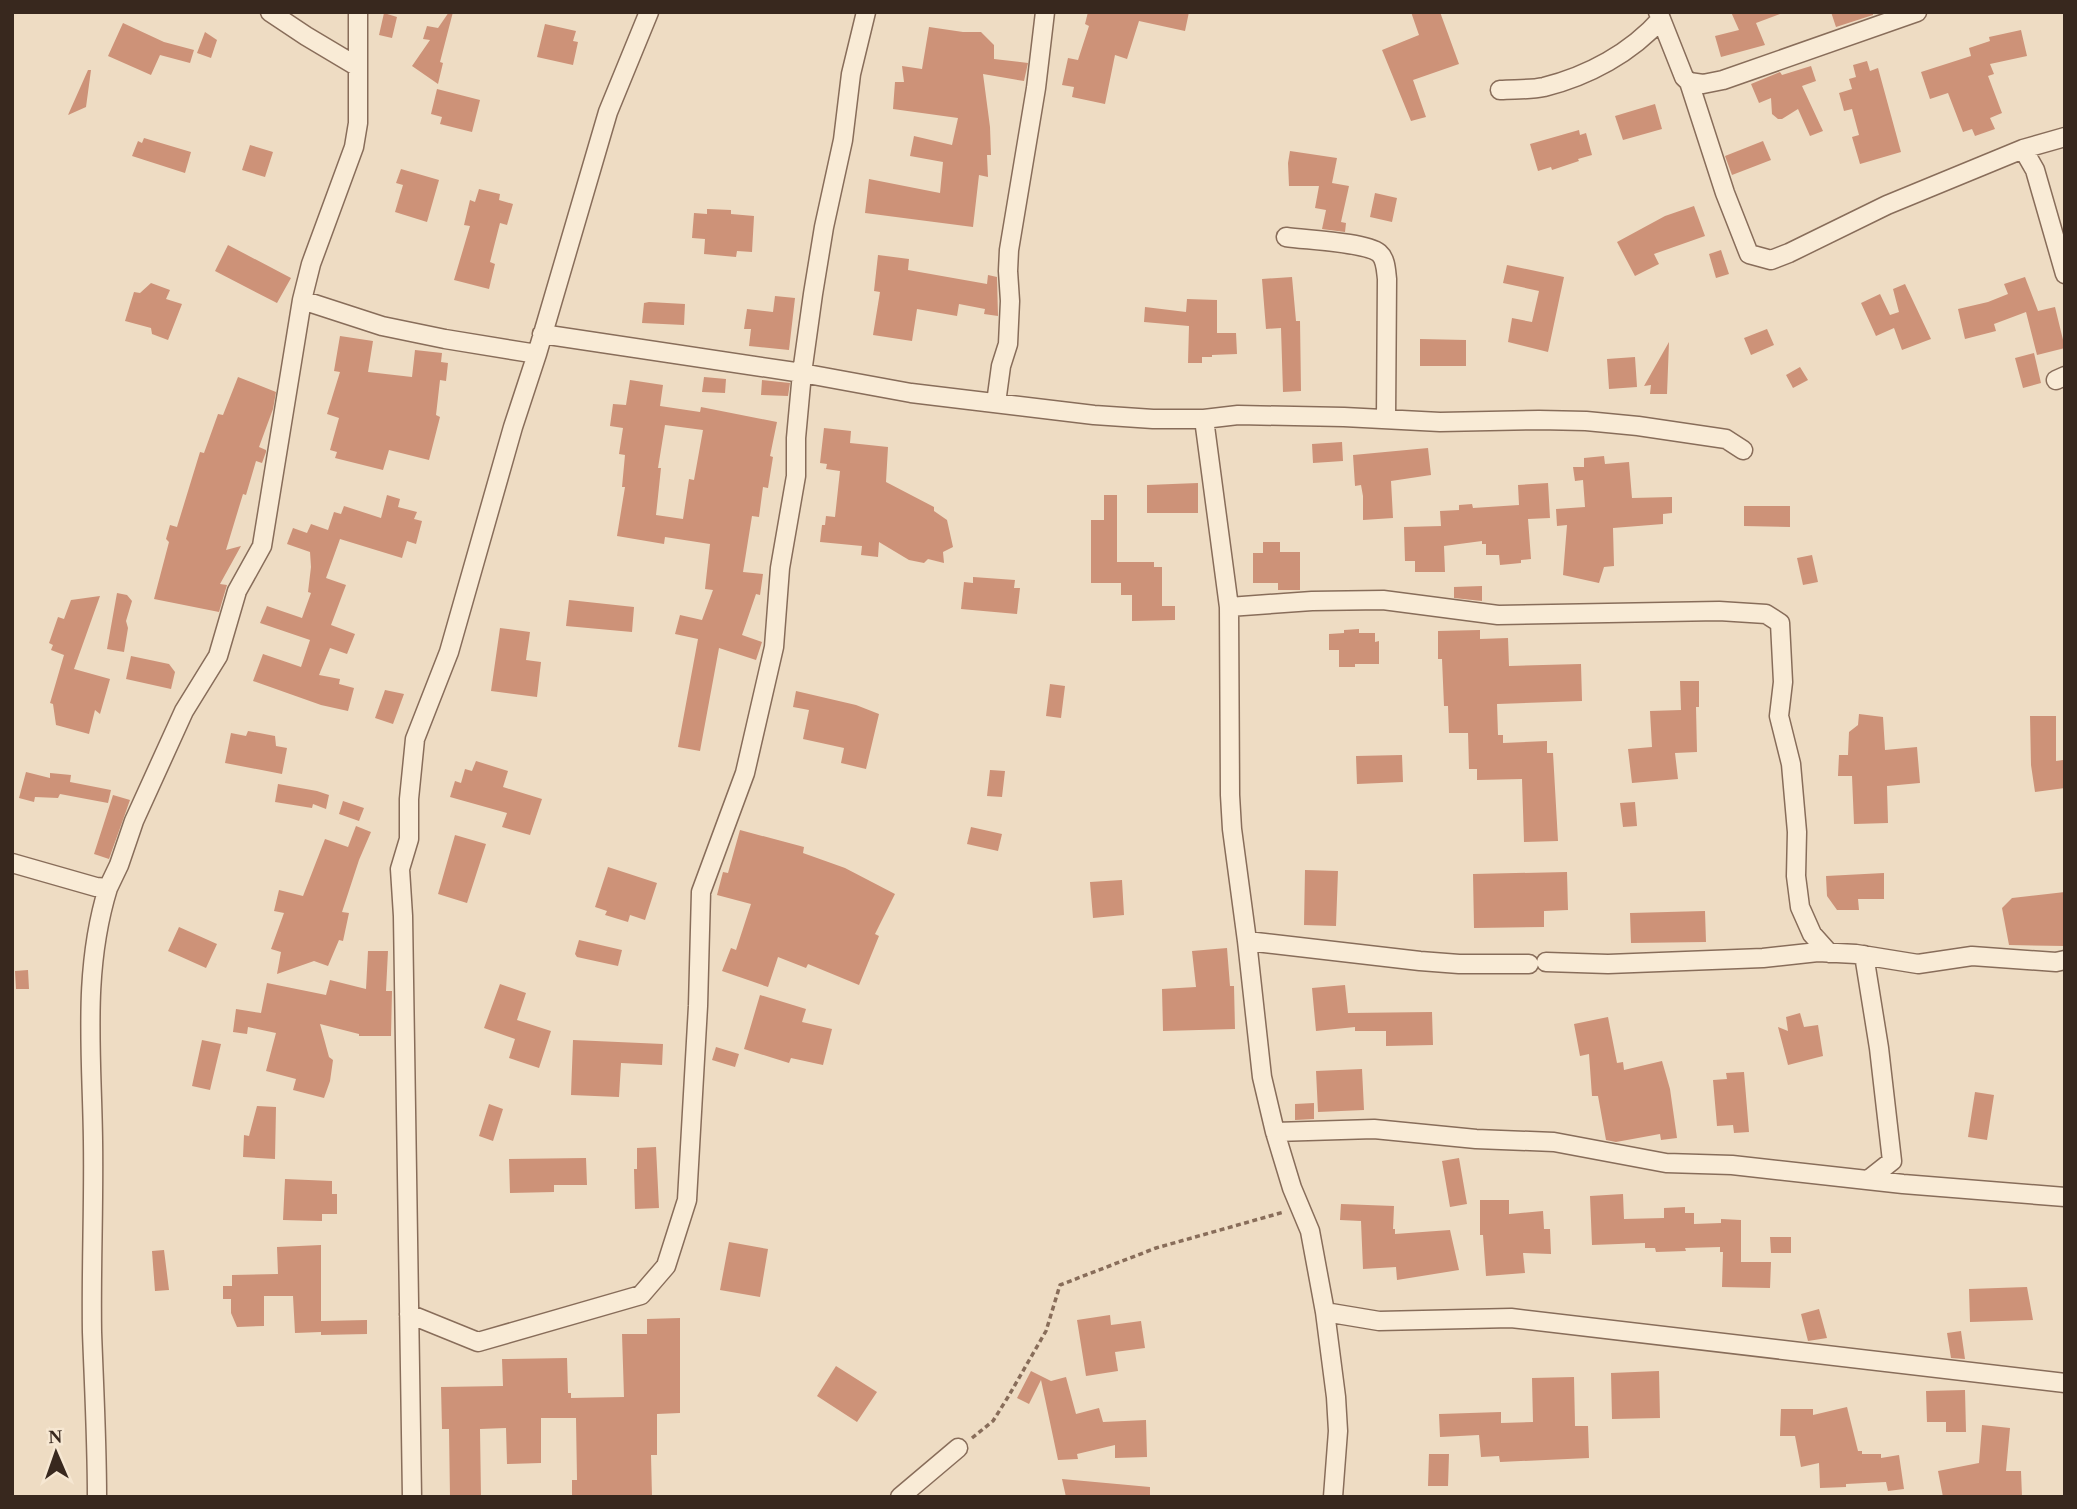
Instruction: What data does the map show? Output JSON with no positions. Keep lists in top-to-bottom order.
{
  "north": "top"
}
